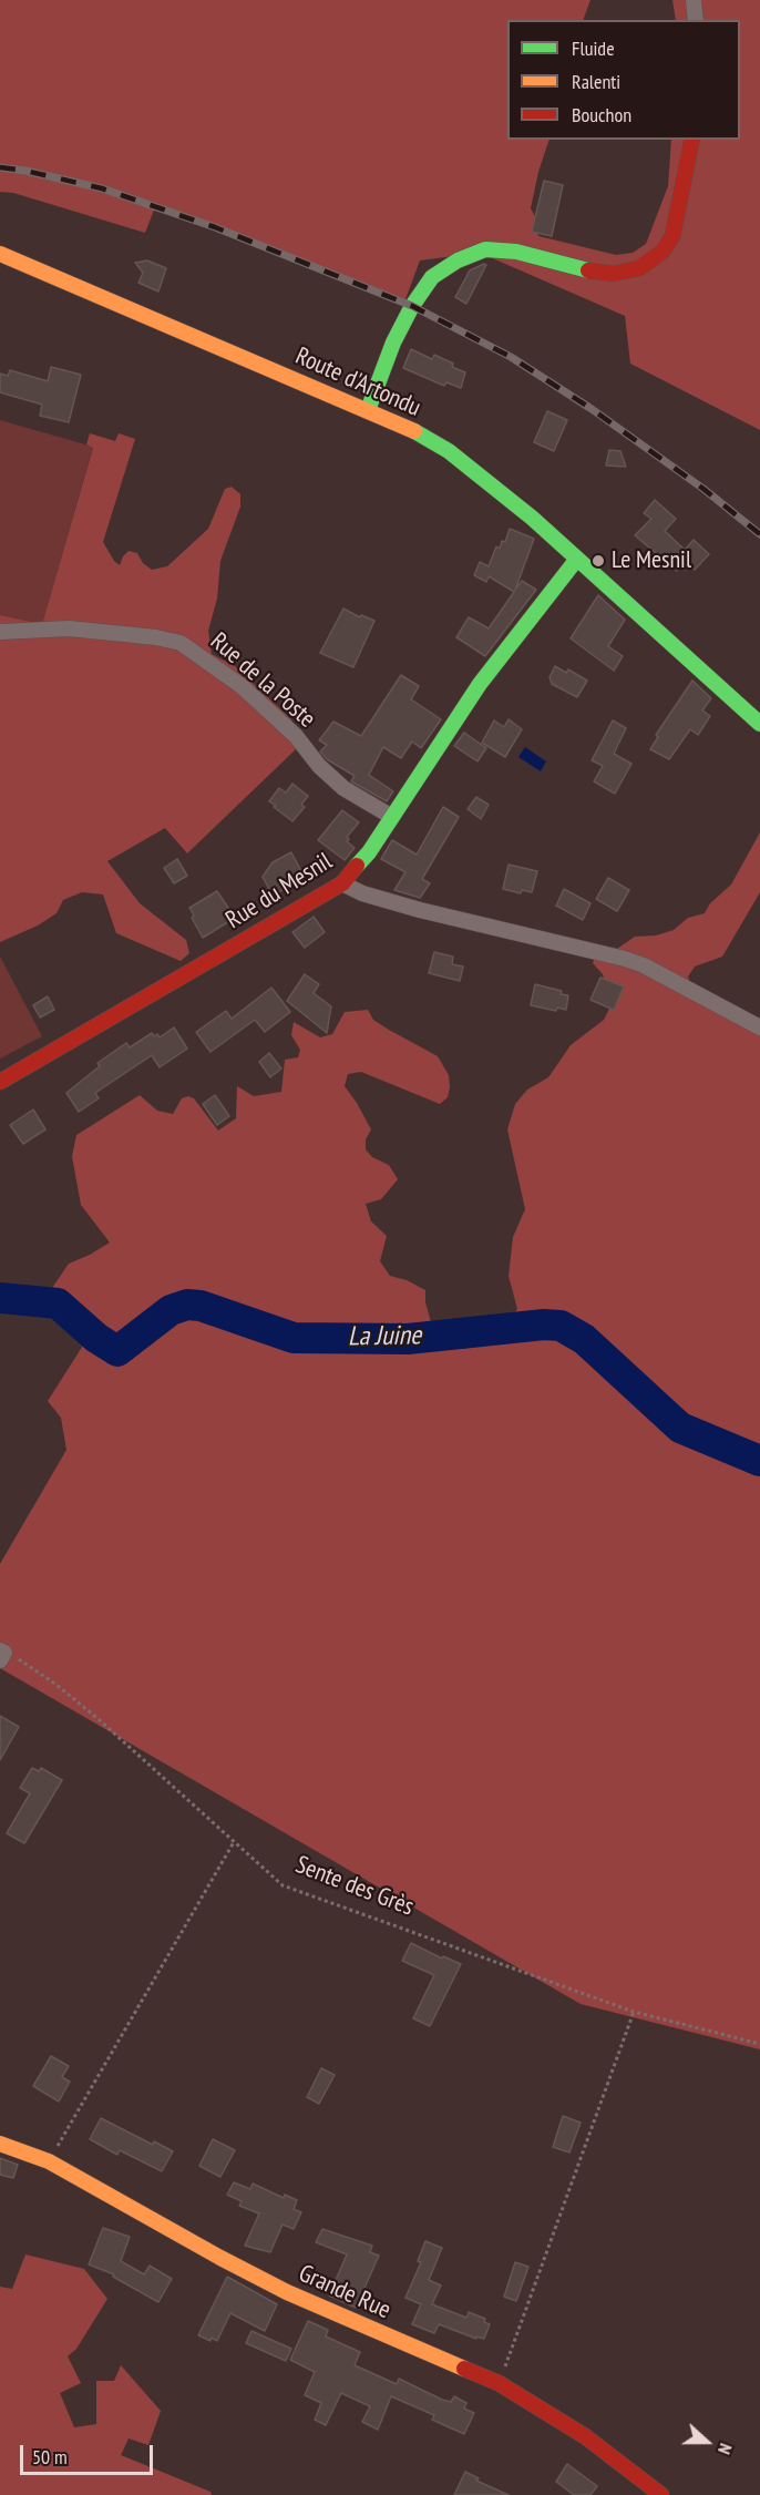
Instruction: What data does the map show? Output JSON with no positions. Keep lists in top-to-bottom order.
{
  "streets": {
    "street": [
      "Route d'Artondu",
      "Rue de la Poste",
      "Rue du Mesnil",
      "Grande Rue"
    ],
    "path": ["Sente des Grès"]
  },
  "crossings": [
    ["Route d'Artondu", "Rue du Mesnil"],
    ["Rue de la Poste", "Rue du Mesnil"]
  ],
  "water": ["La Juine"],
  "places": ["Le Mesnil"],
  "legend": ["Fluide", "Ralenti", "Bouchon"],
  "scale_bar": "50 m",
  "north": "right"
}
